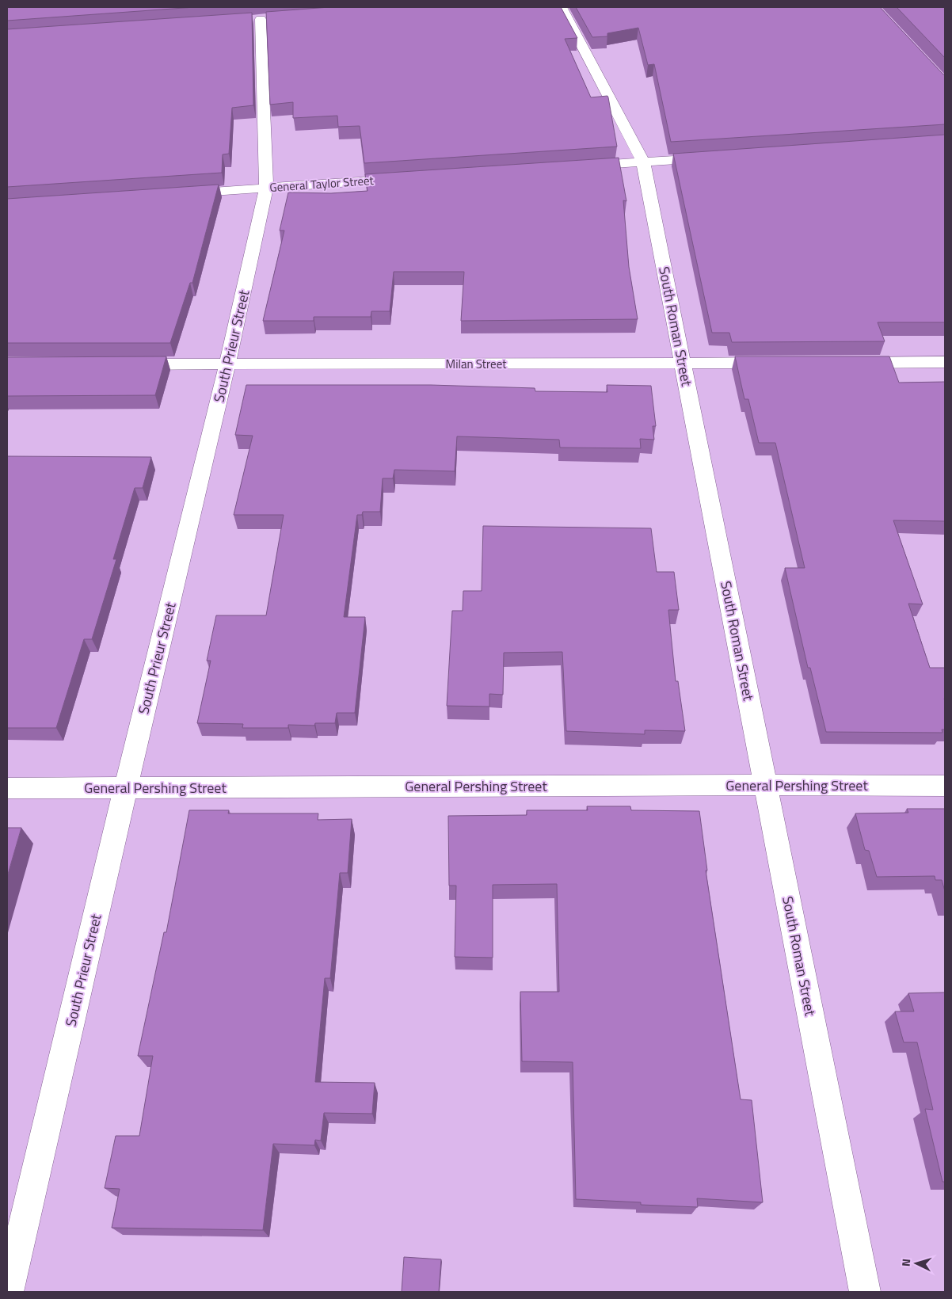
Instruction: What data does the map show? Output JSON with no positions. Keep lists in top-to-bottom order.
{
  "streets": {
    "street": [
      "General Taylor Street",
      "South Roman Street",
      "South Prieur Street",
      "Milan Street",
      "General Pershing Street"
    ]
  },
  "crossings": [
    ["General Taylor Street", "South Prieur Street"],
    ["South Roman Street", "Milan Street"],
    ["South Roman Street", "General Pershing Street"],
    ["South Prieur Street", "Milan Street"],
    ["South Prieur Street", "General Pershing Street"]
  ],
  "north": "left"
}
